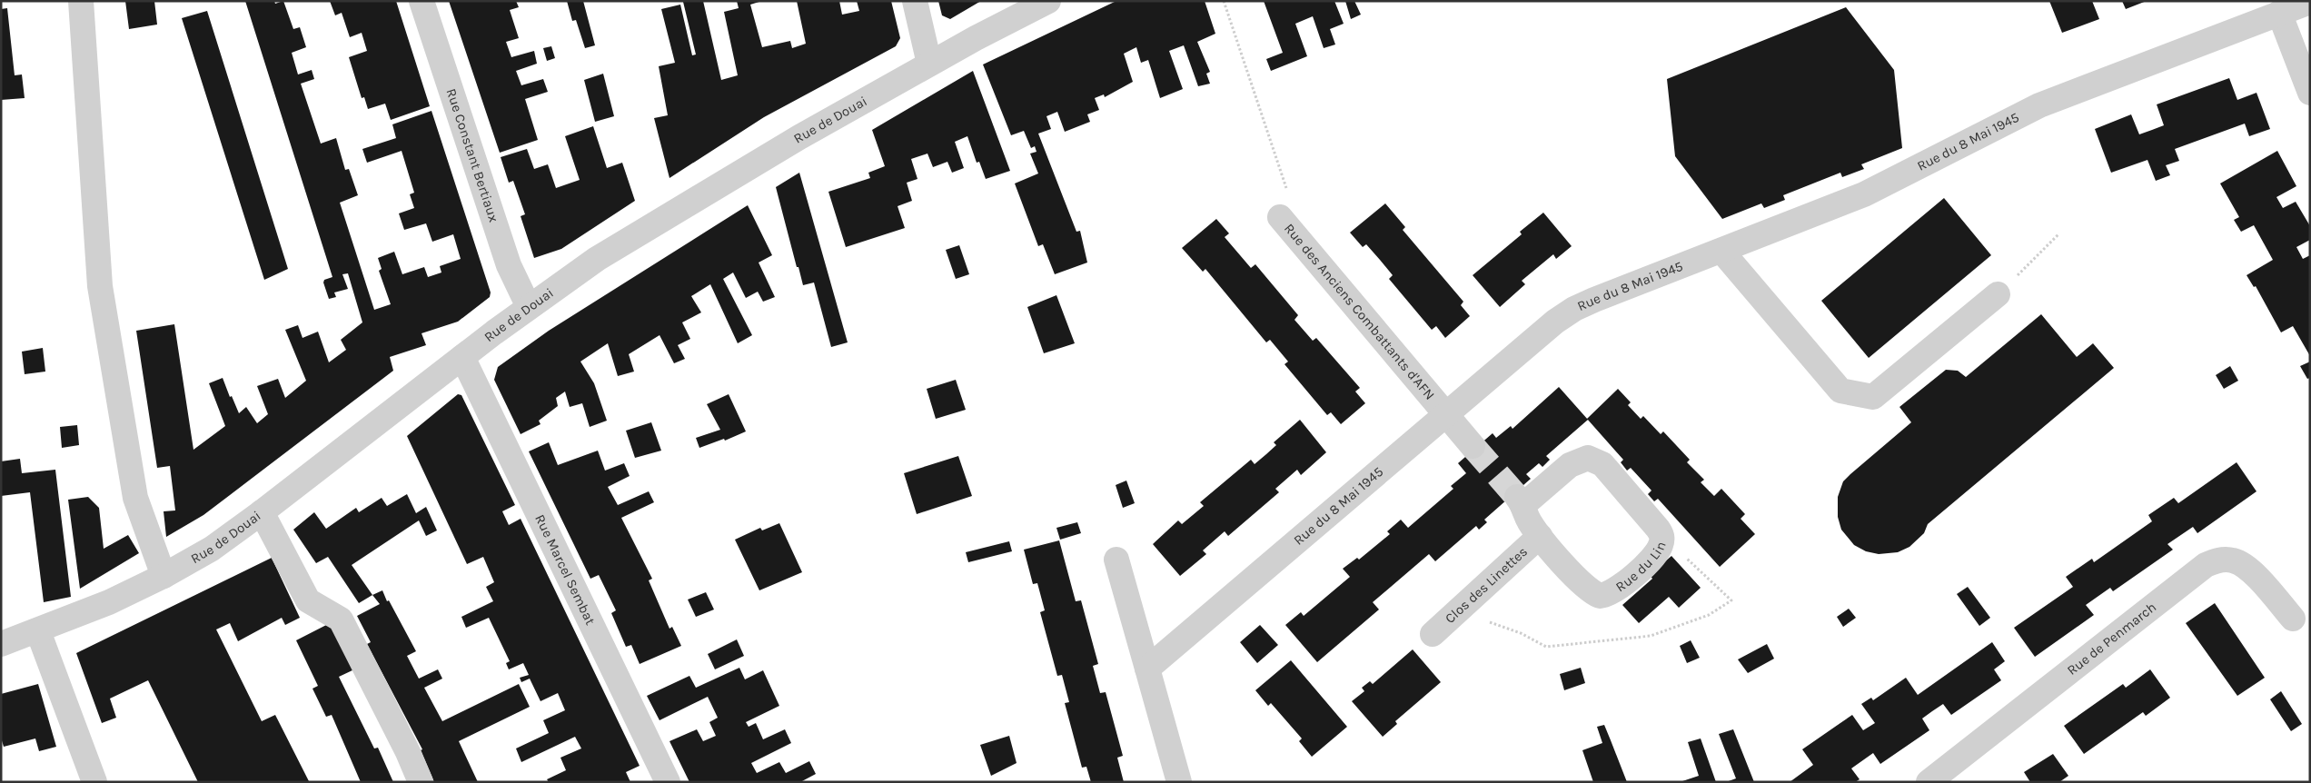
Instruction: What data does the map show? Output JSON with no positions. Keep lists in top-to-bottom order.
{
  "streets": {
    "street": [
      "Rue de Douai",
      "Rue du 8 Mai 1945",
      "Rue Constant Bertiaux",
      "Rue des Anciens Combattants d'AFN",
      "Rue du Lin",
      "Rue Marcel Sembat",
      "Clos des Linettes",
      "Rue de Penmarch"
    ]
  },
  "crossings": [
    ["Rue de Douai", "Rue Constant Bertiaux"],
    ["Rue de Douai", "Rue Marcel Sembat"],
    ["Rue du 8 Mai 1945", "Rue des Anciens Combattants d'AFN"],
    ["Rue du Lin", "Clos des Linettes"]
  ]
}
